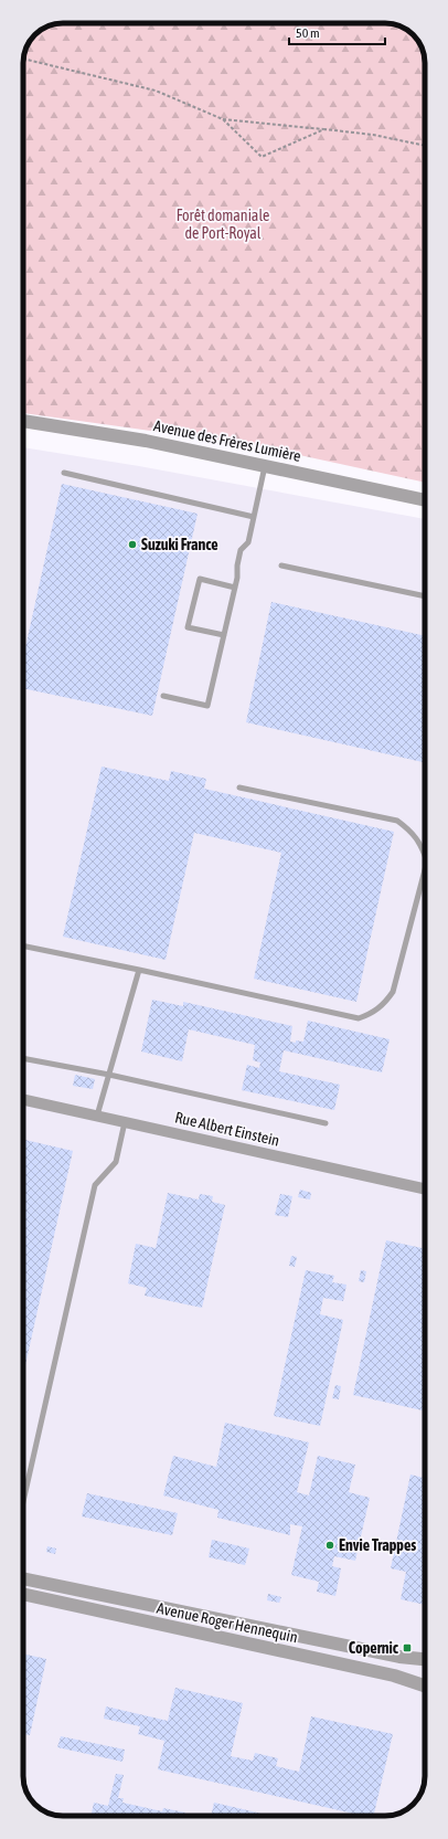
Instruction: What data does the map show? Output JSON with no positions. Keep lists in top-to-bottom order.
{
  "streets": {
    "street": ["Avenue des Frères Lumière", "Rue Albert Einstein", "Avenue Roger Hennequin"]
  },
  "parks": ["Forêt domaniale de Port-Royal"],
  "places": {
    "other": ["Suzuki France", "Envie Trappes"],
    "transit": ["Copernic"]
  },
  "scale_bar": "50 m"
}
